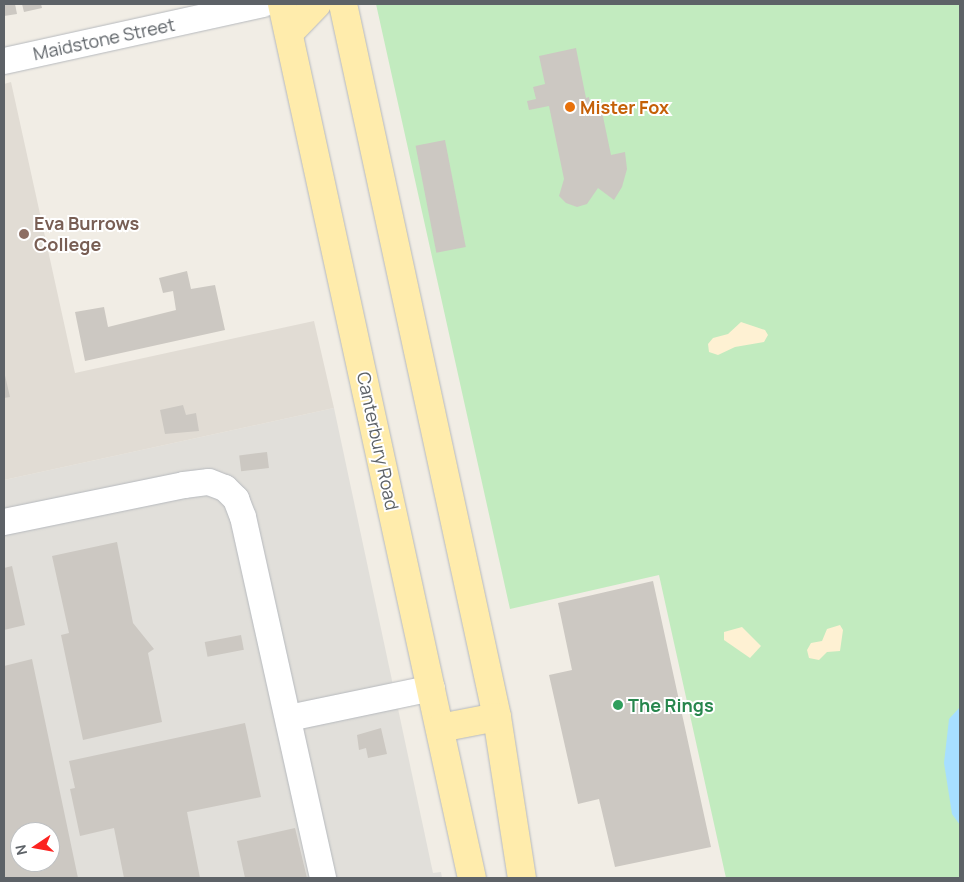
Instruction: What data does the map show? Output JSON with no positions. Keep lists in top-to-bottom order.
{
  "streets": {
    "main road": ["Canterbury Road"],
    "street": ["Maidstone Street"]
  },
  "places": ["Mister Fox", "Eva Burrows College", "The Rings"],
  "north": "left"
}
